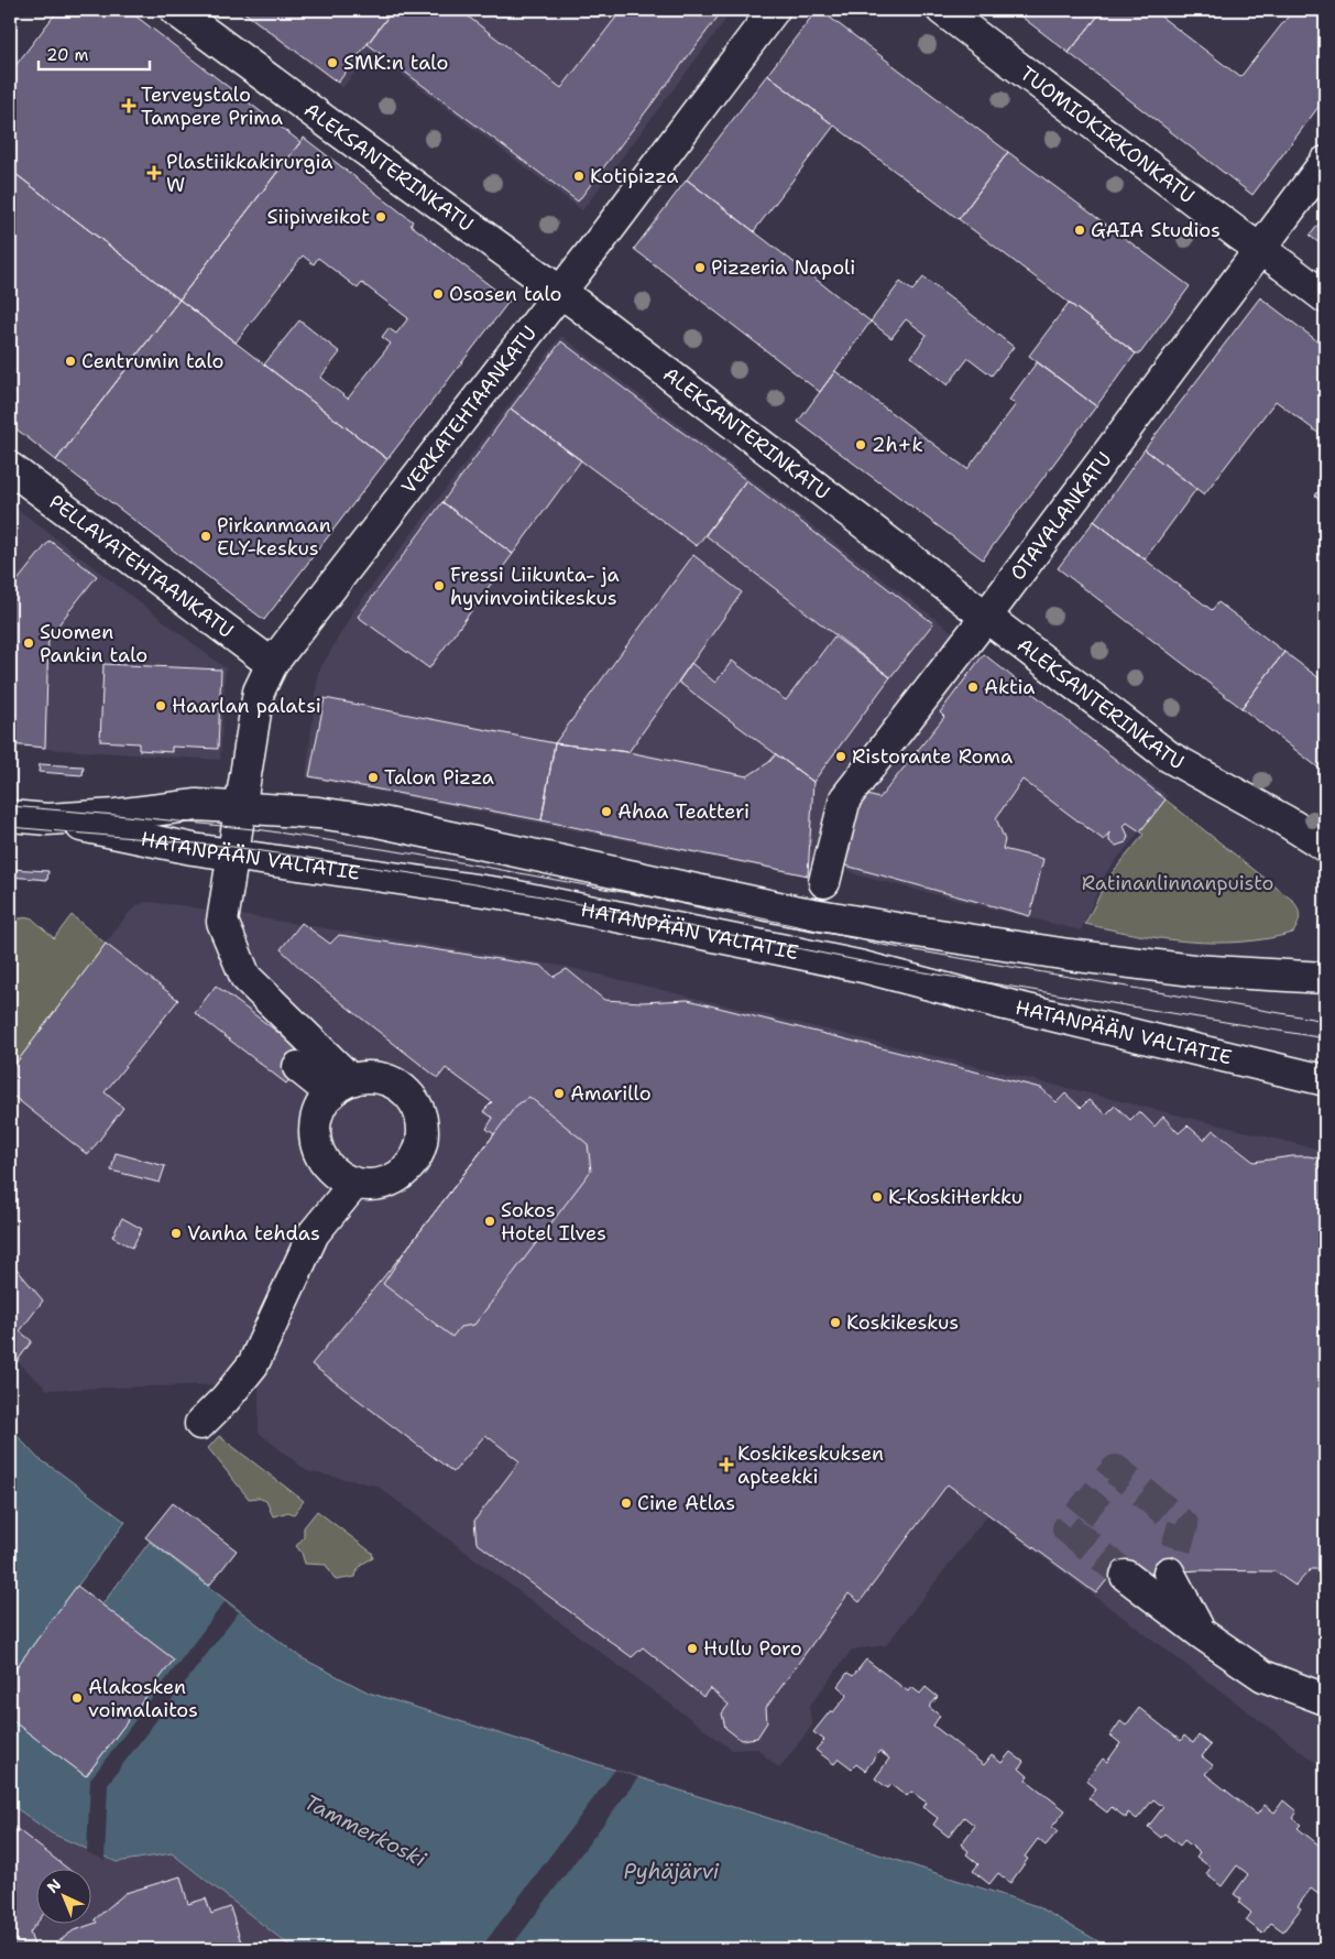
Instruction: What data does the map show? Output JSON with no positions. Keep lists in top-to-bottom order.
{
  "streets": {
    "street": [
      "TUOMIOKIRKONKATU",
      "ALEKSANTERINKATU",
      "VERKATEHTAANKATU",
      "OTAVALANKATU",
      "PELLAVATEHTAANKATU",
      "HATANPÄÄN VALTATIE"
    ]
  },
  "crossings": [
    ["TUOMIOKIRKONKATU", "OTAVALANKATU"],
    ["ALEKSANTERINKATU", "VERKATEHTAANKATU"],
    ["ALEKSANTERINKATU", "OTAVALANKATU"],
    ["VERKATEHTAANKATU", "PELLAVATEHTAANKATU"],
    ["VERKATEHTAANKATU", "HATANPÄÄN VALTATIE"]
  ],
  "water": ["Tammerkoski", "Pyhäjärvi"],
  "parks": ["Ratinanlinnanpuisto"],
  "places": {
    "other": [
      "SMK:n talo",
      "Kotipizza",
      "Siipiweikot",
      "GAIA Studios",
      "Pizzeria Napoli",
      "Ososen talo",
      "Centrumin talo",
      "2h+k",
      "Pirkanmaan ELY-keskus",
      "Fressi Liikunta- ja hyvinvointikeskus",
      "Suomen Pankin talo",
      "Aktia",
      "Haarlan palatsi",
      "Ristorante Roma",
      "Talon Pizza",
      "Ahaa Teatteri",
      "Amarillo",
      "K-KoskiHerkku",
      "Sokos Hotel Ilves",
      "Vanha tehdas",
      "Koskikeskus",
      "Cine Atlas",
      "Hullu Poro",
      "Alakosken voimalaitos"
    ],
    "health": ["Terveystalo Tampere Prima", "Plastiikkakirurgia W", "Koskikeskuksen apteekki"]
  },
  "scale_bar": "20 m",
  "north": "top left"
}
